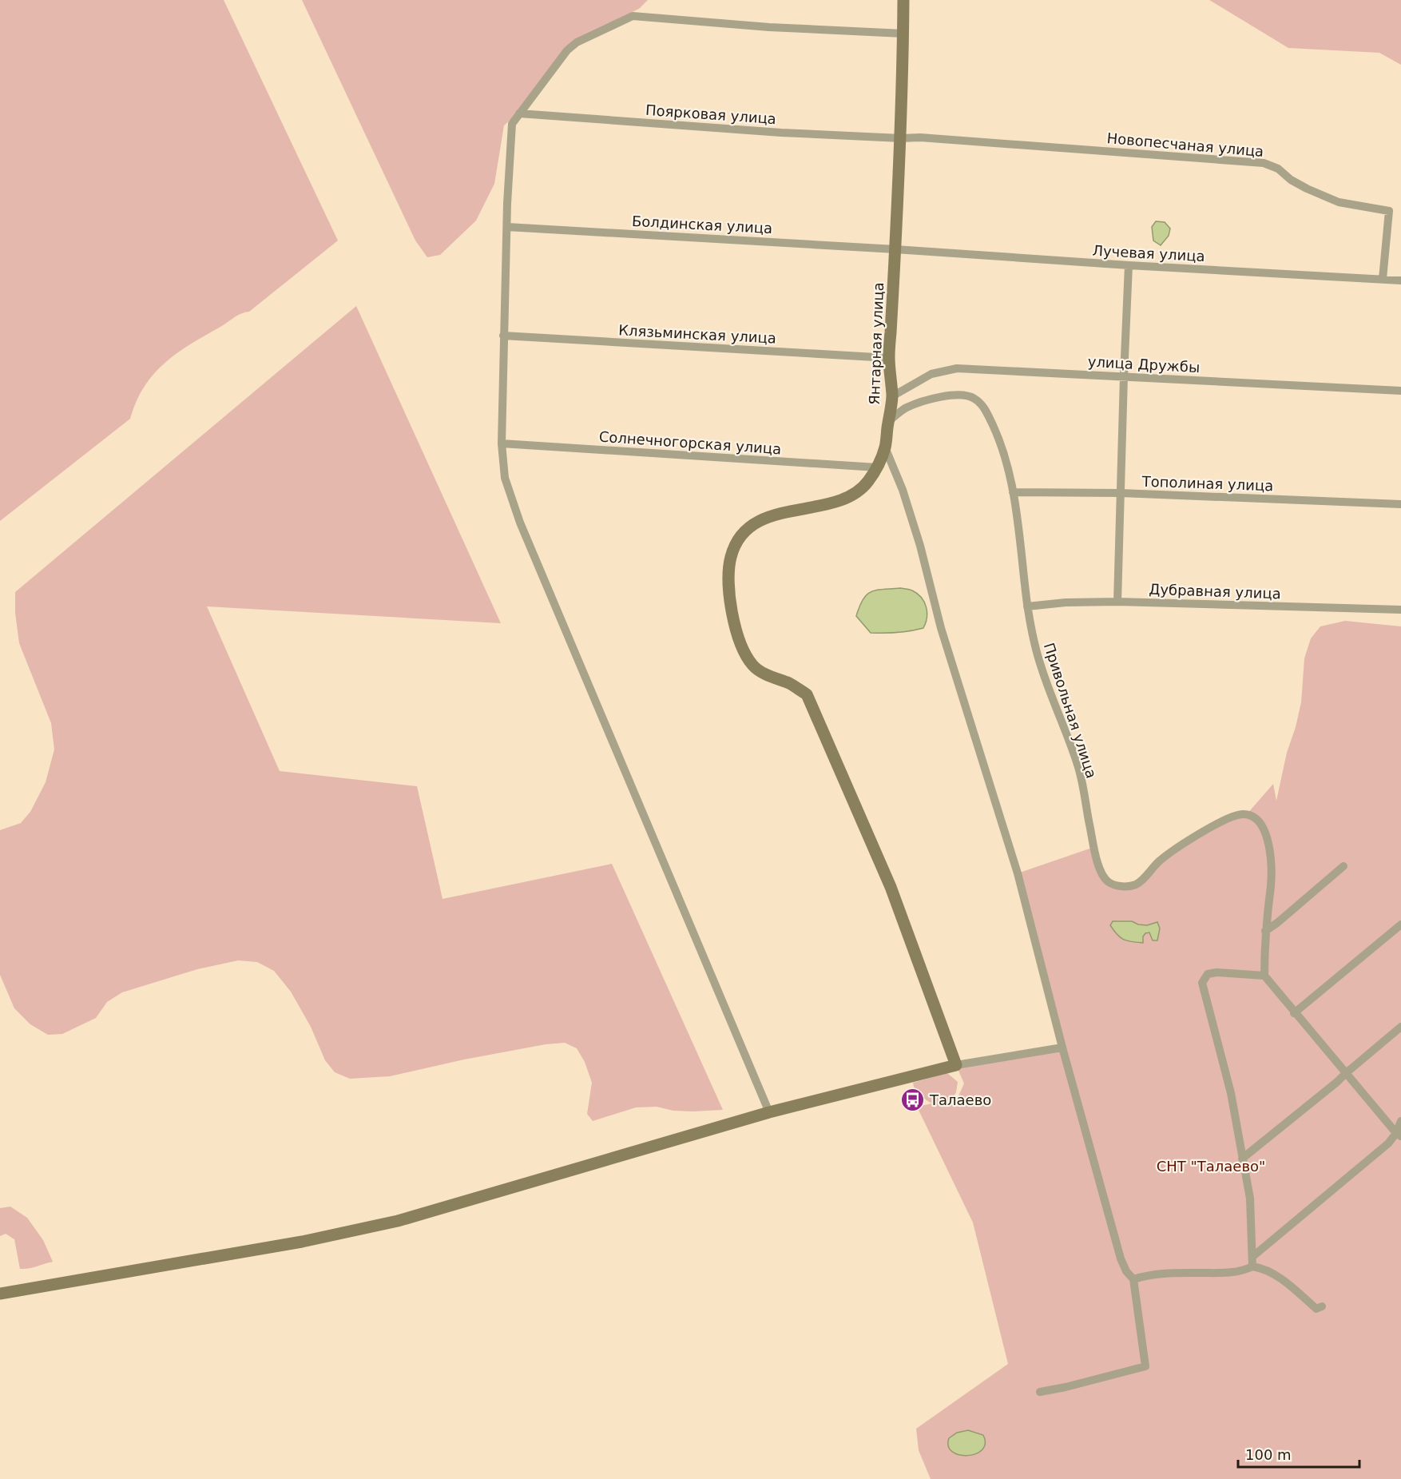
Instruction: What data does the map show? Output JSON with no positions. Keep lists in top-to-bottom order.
{
  "streets": {
    "street": [
      "Поярковая улица",
      "Новопесчаная улица",
      "Болдинская улица",
      "Лучевая улица",
      "Клязьминская улица",
      "Янтарная улица",
      "улица Дружбы",
      "Солнечногорская улица",
      "Тополиная улица",
      "Дубравная улица",
      "Привольная улица"
    ]
  },
  "crossings": [
    ["Поярковая улица", "Новопесчаная улица"],
    ["Поярковая улица", "Янтарная улица"],
    ["Новопесчаная улица", "Лучевая улица"],
    ["Новопесчаная улица", "Янтарная улица"],
    ["Болдинская улица", "Лучевая улица"],
    ["Болдинская улица", "Янтарная улица"],
    ["Лучевая улица", "Янтарная улица"],
    ["Клязьминская улица", "Янтарная улица"],
    ["Янтарная улица", "улица Дружбы"],
    ["Янтарная улица", "Солнечногорская улица"],
    ["Янтарная улица", "Привольная улица"],
    ["Тополиная улица", "Привольная улица"],
    ["Дубравная улица", "Привольная улица"]
  ],
  "parks": ["СНТ \"Талаево\""],
  "places": {
    "bus stop": ["Талаево"]
  },
  "scale_bar": "100 m"
}
